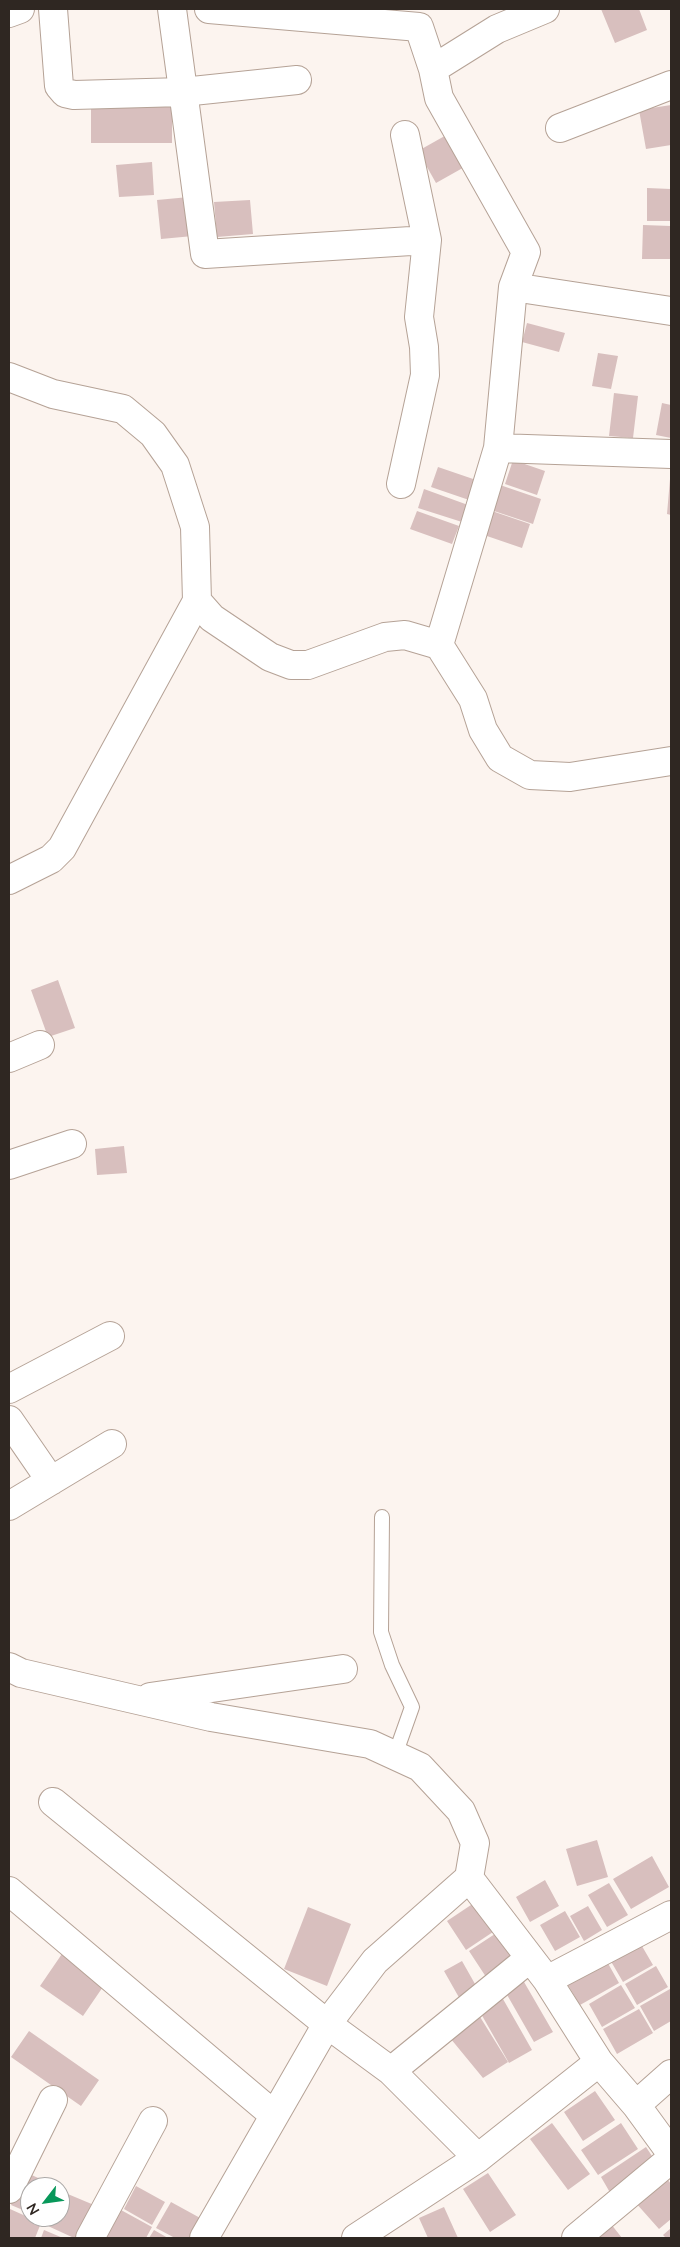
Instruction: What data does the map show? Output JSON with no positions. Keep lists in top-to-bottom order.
{
  "north": "bottom left"
}
